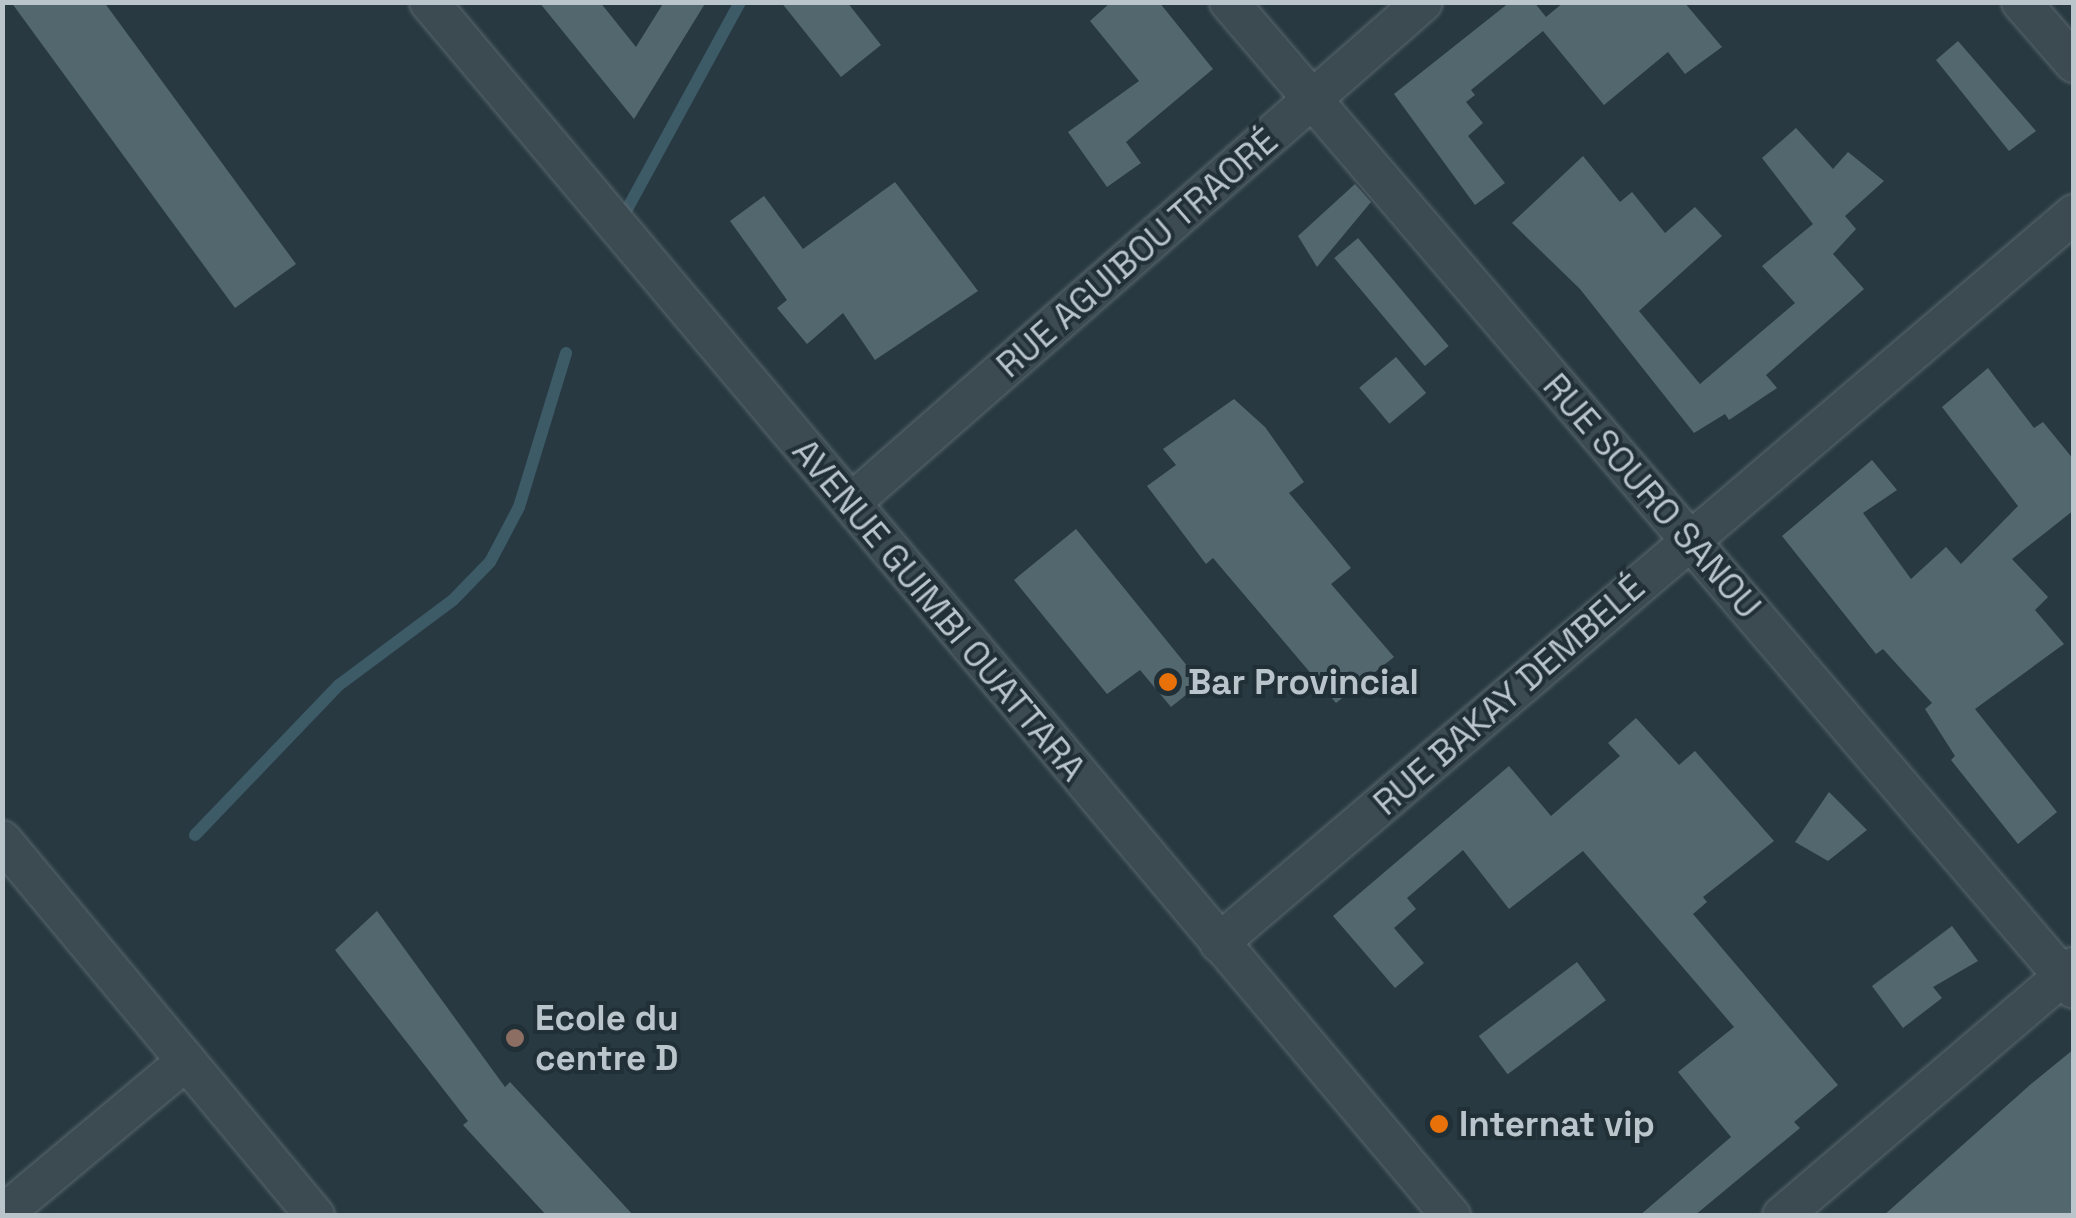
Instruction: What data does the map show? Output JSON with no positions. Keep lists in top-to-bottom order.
{
  "streets": {
    "street": [
      "RUE AGUIBOU TRAORÉ",
      "RUE SOURO SANOU",
      "AVENUE GUIMBI OUATTARA",
      "RUE BAKAY DEMBELÉ"
    ]
  },
  "crossings": [
    ["RUE AGUIBOU TRAORÉ", "RUE SOURO SANOU"],
    ["RUE AGUIBOU TRAORÉ", "AVENUE GUIMBI OUATTARA"],
    ["RUE SOURO SANOU", "RUE BAKAY DEMBELÉ"],
    ["AVENUE GUIMBI OUATTARA", "RUE BAKAY DEMBELÉ"]
  ],
  "places": ["Bar Provincial", "Ecole du centre D", "Internat vip"]
}
